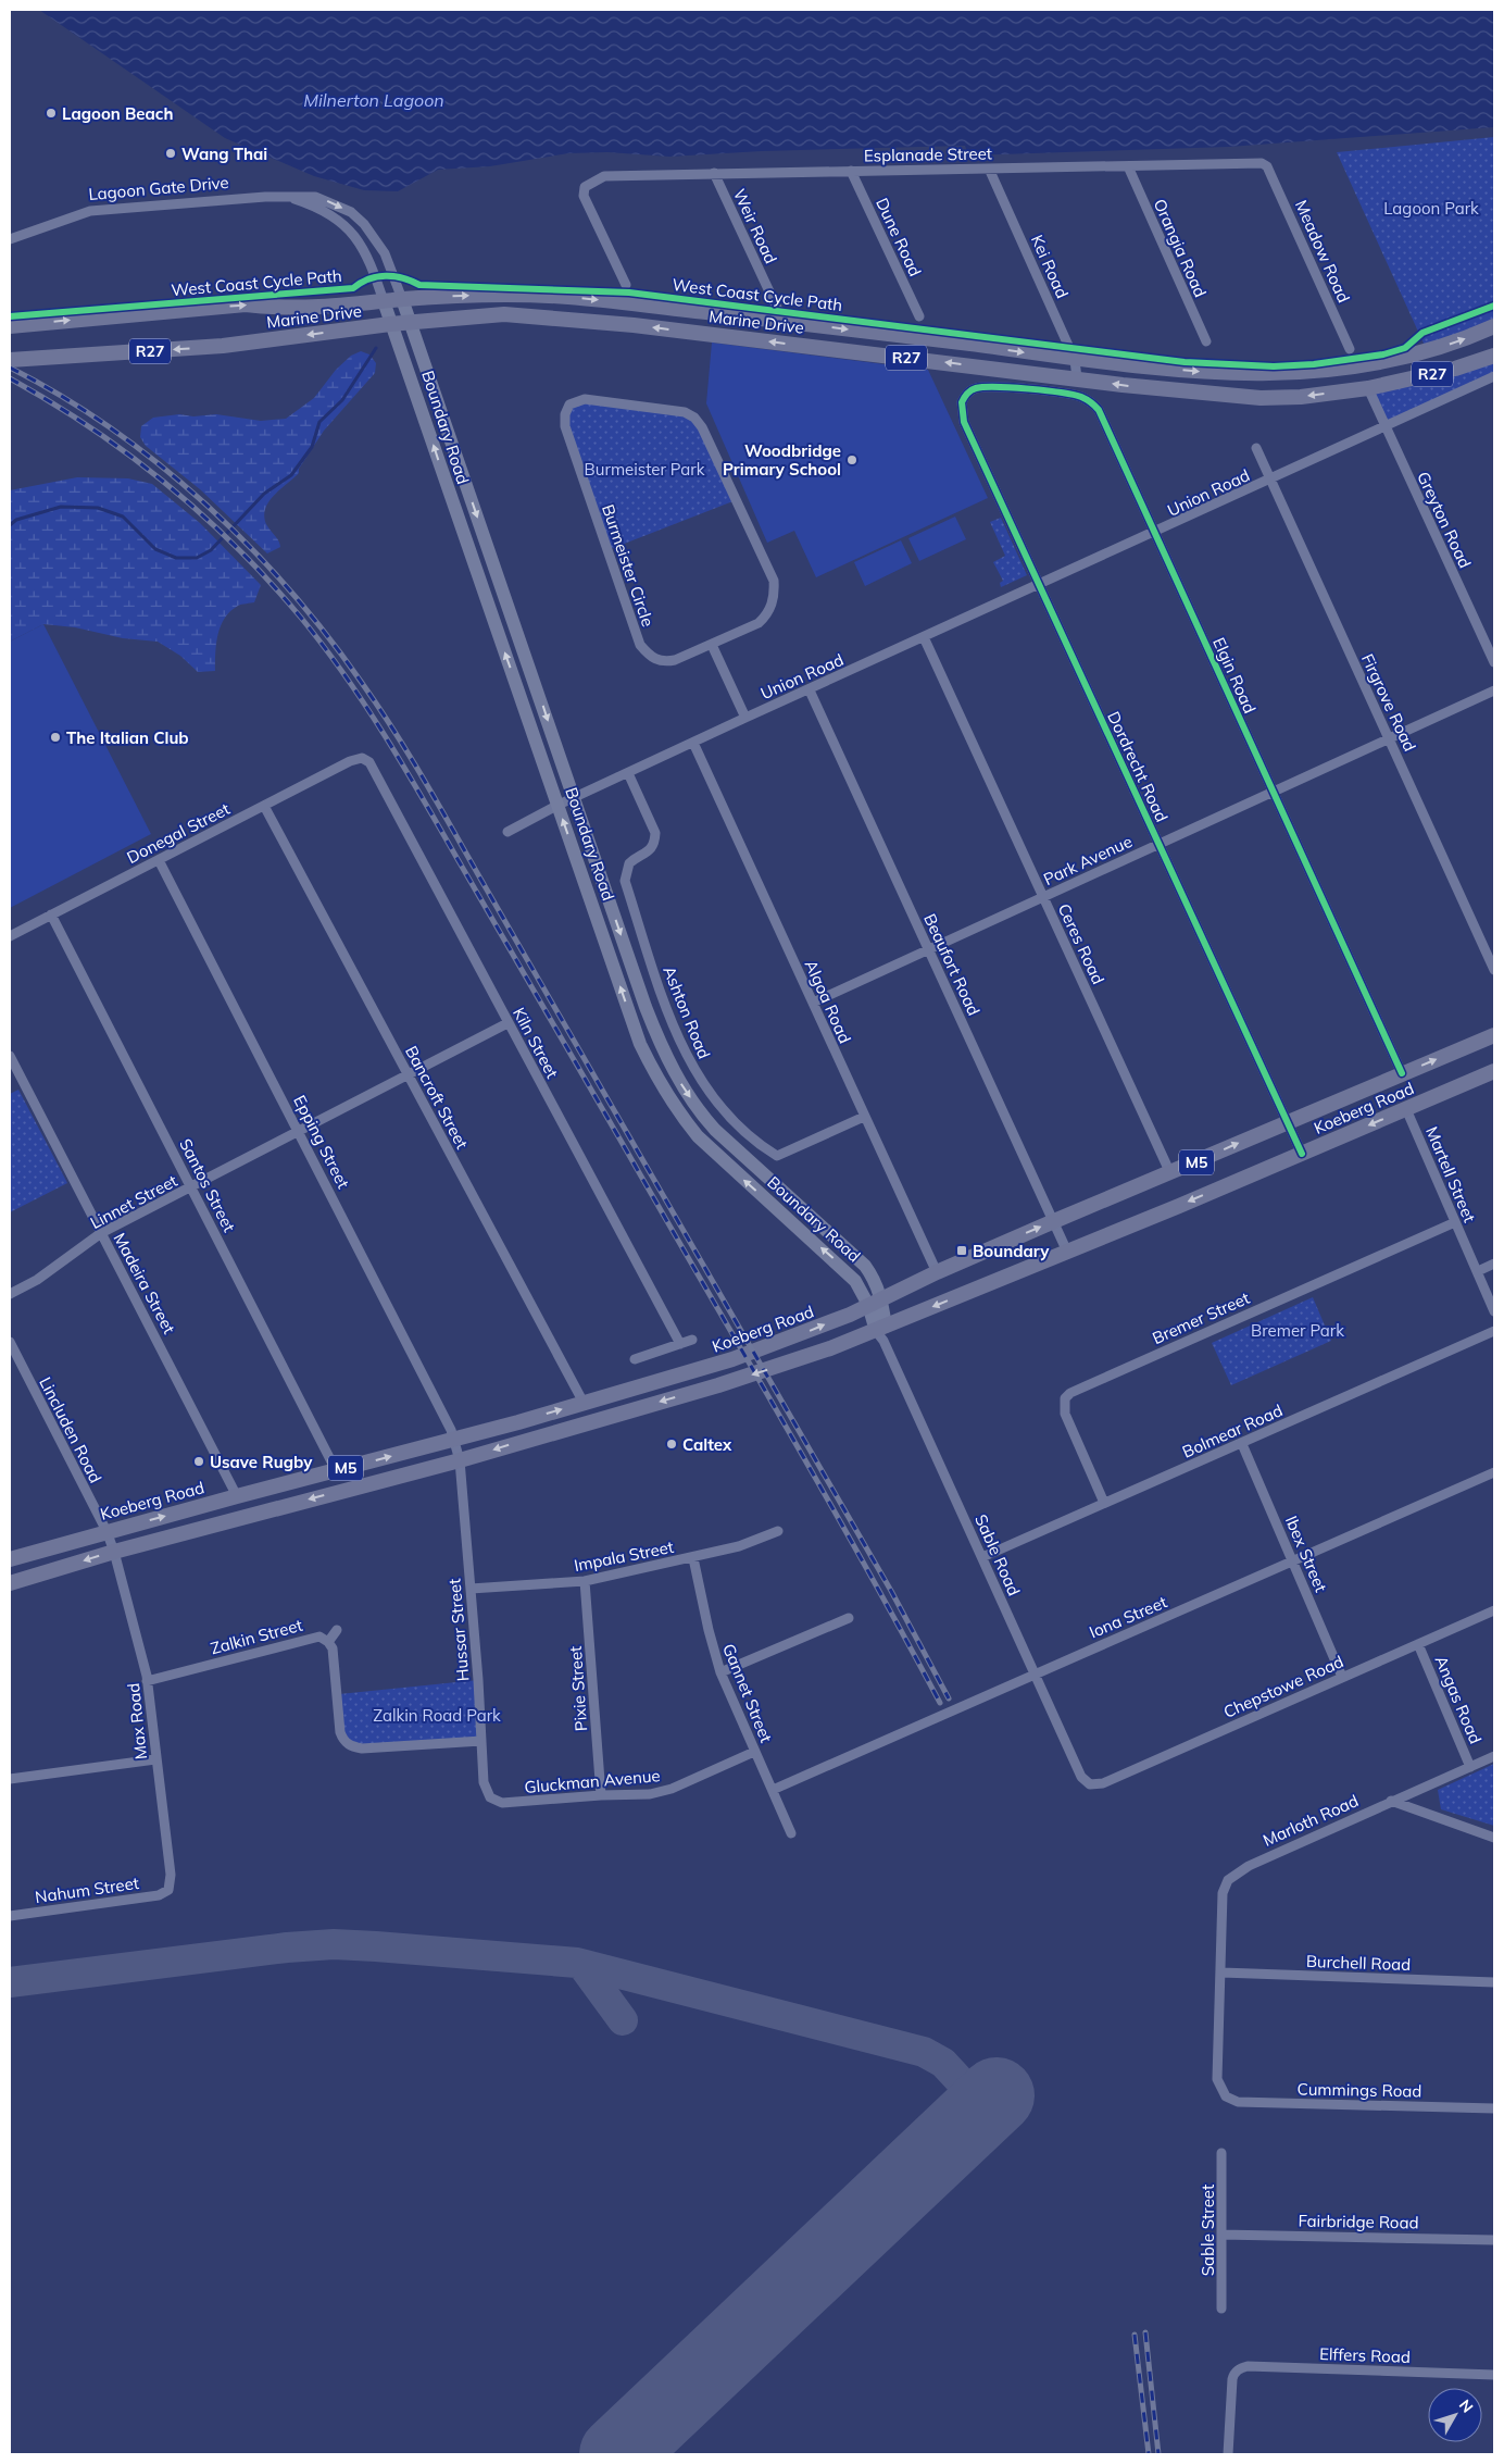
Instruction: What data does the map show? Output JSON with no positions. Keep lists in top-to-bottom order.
{
  "streets": {
    "main road": [
      "Lagoon Gate Drive",
      "Marine Drive",
      "R27",
      "Boundary Road",
      "Koeberg Road",
      "M5"
    ],
    "street": [
      "Esplanade Street",
      "Weir Road",
      "Dune Road",
      "Orangia Road",
      "Meadow Road",
      "Kei Road",
      "Union Road",
      "Greyton Road",
      "Burmeister Circle",
      "Elgin Road",
      "Firgrove Road",
      "Dordrecht Road",
      "Donegal Street",
      "Park Avenue",
      "Ceres Road",
      "Beaufort Road",
      "Algoa Road",
      "Ashton Road",
      "Kiln Street",
      "Bancroft Street",
      "Epping Street",
      "Martell Street",
      "Santos Street",
      "Linnet Street",
      "Madeira Street",
      "Bremer Street",
      "Lincluden Road",
      "Bolmear Road",
      "Ibex Street",
      "Sable Road",
      "Impala Street",
      "Iona Street",
      "Hussar Street",
      "Zalkin Street",
      "Chepstowe Road",
      "Pixie Street",
      "Gannet Street",
      "Angas Road",
      "Max Road",
      "Gluckman Avenue",
      "Marloth Road",
      "Nahum Street",
      "Burchell Road",
      "Cummings Road",
      "Fairbridge Road",
      "Sable Street",
      "Elffers Road"
    ],
    "cycle path": ["West Coast Cycle Path"]
  },
  "crossings": [
    ["Esplanade Street", "Weir Road"],
    ["Esplanade Street", "Dune Road"],
    ["Esplanade Street", "Orangia Road"],
    ["Esplanade Street", "Meadow Road"],
    ["Esplanade Street", "Kei Road"],
    ["Lagoon Gate Drive", "Marine Drive"],
    ["Lagoon Gate Drive", "Boundary Road"],
    ["Weir Road", "Marine Drive"],
    ["Kei Road", "Marine Drive"],
    ["Marine Drive", "Boundary Road"],
    ["Marine Drive", "Greyton Road"],
    ["Boundary Road", "Union Road"],
    ["Boundary Road", "Koeberg Road"],
    ["Boundary Road", "Sable Road"],
    ["Union Road", "Greyton Road"],
    ["Union Road", "Elgin Road"],
    ["Union Road", "Firgrove Road"],
    ["Union Road", "Dordrecht Road"],
    ["Union Road", "Ceres Road"],
    ["Union Road", "Beaufort Road"],
    ["Union Road", "Algoa Road"],
    ["Union Road", "Ashton Road"],
    ["Elgin Road", "Dordrecht Road"],
    ["Elgin Road", "Park Avenue"],
    ["Elgin Road", "Koeberg Road"],
    ["Firgrove Road", "Park Avenue"],
    ["Dordrecht Road", "Park Avenue"],
    ["Dordrecht Road", "Koeberg Road"],
    ["Donegal Street", "Kiln Street"],
    ["Donegal Street", "Bancroft Street"],
    ["Donegal Street", "Epping Street"],
    ["Donegal Street", "Santos Street"],
    ["Park Avenue", "Ceres Road"],
    ["Park Avenue", "Beaufort Road"],
    ["Park Avenue", "Algoa Road"],
    ["Ceres Road", "Koeberg Road"],
    ["Beaufort Road", "Koeberg Road"],
    ["Algoa Road", "Ashton Road"],
    ["Algoa Road", "Koeberg Road"],
    ["Kiln Street", "Linnet Street"],
    ["Bancroft Street", "Koeberg Road"],
    ["Bancroft Street", "Linnet Street"],
    ["Koeberg Road", "Epping Street"],
    ["Koeberg Road", "Martell Street"],
    ["Koeberg Road", "Santos Street"],
    ["Koeberg Road", "Madeira Street"],
    ["Koeberg Road", "Lincluden Road"],
    ["Koeberg Road", "Sable Road"],
    ["Koeberg Road", "Hussar Street"],
    ["Koeberg Road", "Max Road"],
    ["Epping Street", "Linnet Street"],
    ["Epping Street", "Hussar Street"],
    ["Martell Street", "Bremer Street"],
    ["Santos Street", "Linnet Street"],
    ["Linnet Street", "Madeira Street"],
    ["Bremer Street", "Bolmear Road"],
    ["Lincluden Road", "Max Road"],
    ["Bolmear Road", "Ibex Street"],
    ["Bolmear Road", "Sable Road"],
    ["Ibex Street", "Iona Street"],
    ["Ibex Street", "Chepstowe Road"],
    ["Sable Road", "Iona Street"],
    ["Sable Road", "Chepstowe Road"],
    ["Impala Street", "Hussar Street"],
    ["Impala Street", "Pixie Street"],
    ["Impala Street", "Gannet Street"],
    ["Iona Street", "Gannet Street"],
    ["Hussar Street", "Gluckman Avenue"],
    ["Zalkin Street", "Max Road"],
    ["Chepstowe Road", "Angas Road"],
    ["Pixie Street", "Gluckman Avenue"],
    ["Gannet Street", "Gluckman Avenue"],
    ["Angas Road", "Marloth Road"],
    ["Max Road", "Nahum Street"],
    ["Marloth Road", "Burchell Road"],
    ["Marloth Road", "Cummings Road"],
    ["Burchell Road", "Cummings Road"],
    ["Fairbridge Road", "Sable Street"]
  ],
  "water": ["Milnerton Lagoon"],
  "parks": [
    "Lagoon Park",
    "Burmeister Park",
    "Bremer Park",
    "Zalkin Road Park"
  ],
  "places": {
    "other": [
      "Lagoon Beach",
      "Wang Thai",
      "Woodbridge Primary School",
      "The Italian Club",
      "Caltex",
      "Usave Rugby"
    ],
    "transit": ["Boundary"]
  },
  "north": "top right"
}
